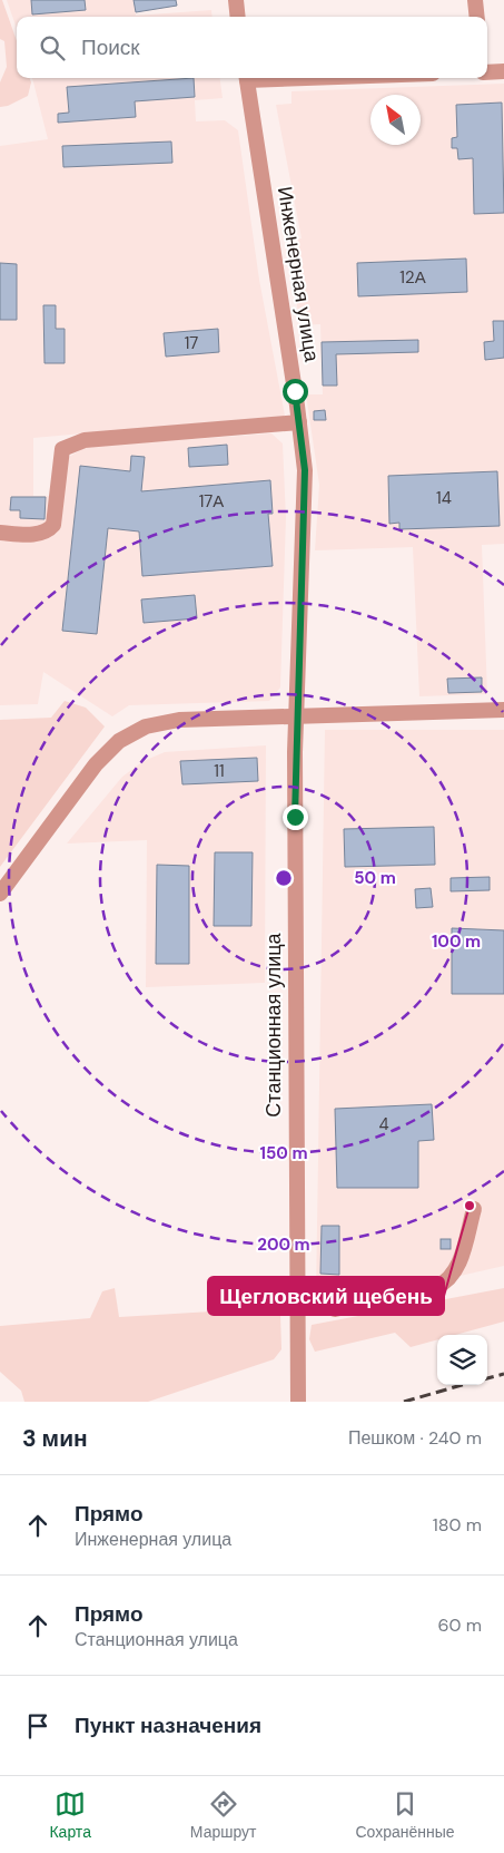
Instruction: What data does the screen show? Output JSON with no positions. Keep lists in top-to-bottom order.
{
  "streets": {
    "street": ["Инженерная улица", "Станционная улица"]
  },
  "crossings": [
    ["Инженерная улица", "Станционная улица"]
  ],
  "places": ["Щегловский щебень"],
  "house_numbers": [
    "12А",
    "17",
    "14",
    "17А",
    "11",
    "4"
  ],
  "north": "top left",
  "page": {
    "search": "Поиск",
    "heading": ["3 мин", "Пешком · 240 m"],
    "list": [
      ["Прямо", "Инженерная улица", "180 m"],
      ["Прямо", "Станционная улица", "60 m"],
      "Пункт назначения"
    ],
    "nav": ["Карта", "Маршрут", "Сохранённые"]
  },
  "rings": [
    "50 m",
    "100 m",
    "150 m",
    "200 m"
  ]
}
